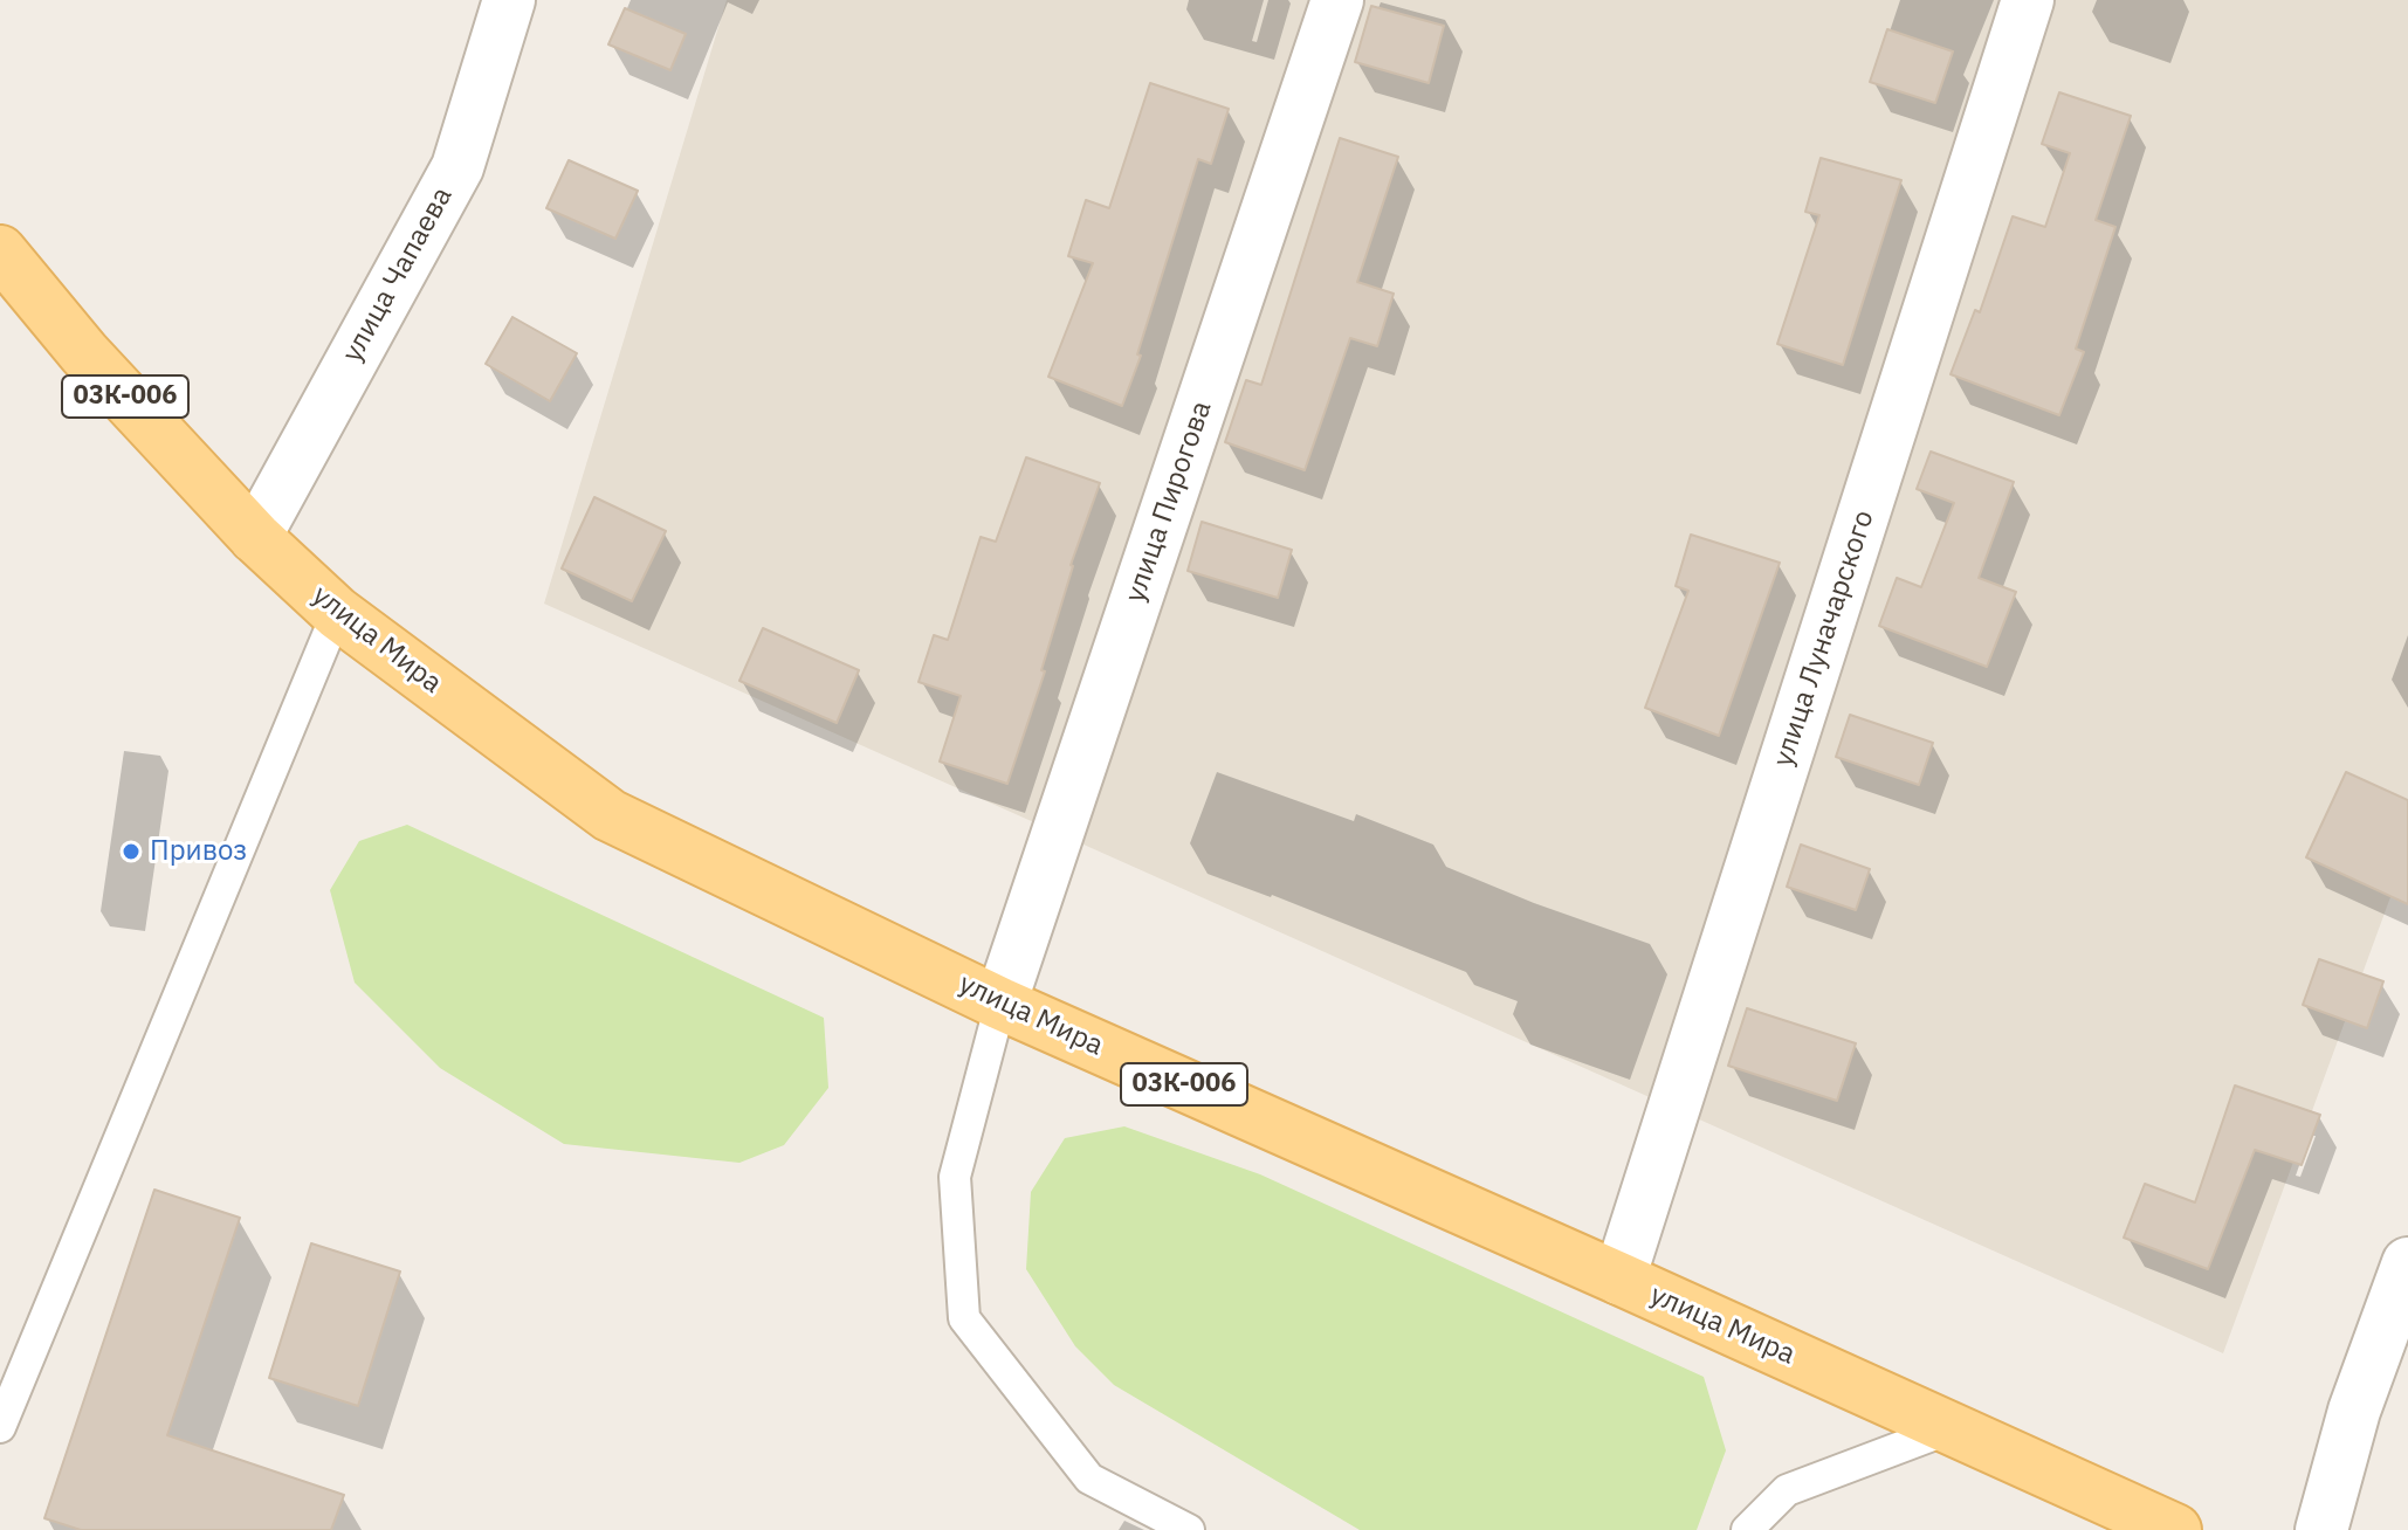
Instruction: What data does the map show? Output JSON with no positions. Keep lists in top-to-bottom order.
{
  "streets": {
    "main road": ["03К-006", "улица Мира"],
    "street": ["улица Чапаева", "улица Пирогова", "улица Луначарского"]
  },
  "crossings": [
    ["улица Чапаева", "03К-006"],
    ["улица Чапаева", "улица Мира"],
    ["03К-006", "улица Мира"],
    ["улица Пирогова", "улица Мира"],
    ["улица Луначарского", "улица Мира"]
  ],
  "places": ["Привоз"]
}
